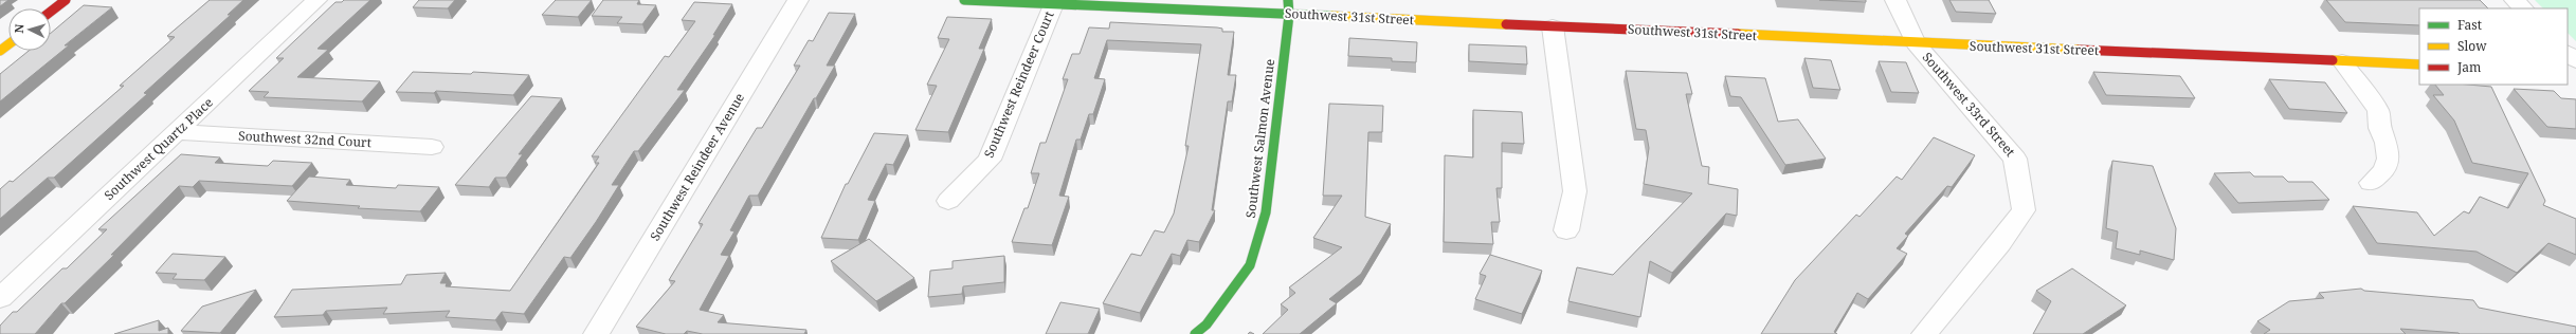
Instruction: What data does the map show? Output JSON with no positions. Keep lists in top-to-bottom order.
{
  "streets": {
    "street": [
      "Southwest 31st Street",
      "Southwest Reindeer Court",
      "Southwest 33rd Street",
      "Southwest Salmon Avenue",
      "Southwest 32nd Court",
      "Southwest Quartz Place",
      "Southwest Reindeer Avenue"
    ]
  },
  "crossings": [
    ["Southwest 31st Street", "Southwest Reindeer Court"],
    ["Southwest 31st Street", "Southwest 33rd Street"],
    ["Southwest 31st Street", "Southwest Salmon Avenue"],
    ["Southwest 32nd Court", "Southwest Quartz Place"]
  ],
  "legend": ["Fast", "Slow", "Jam"],
  "north": "left"
}
